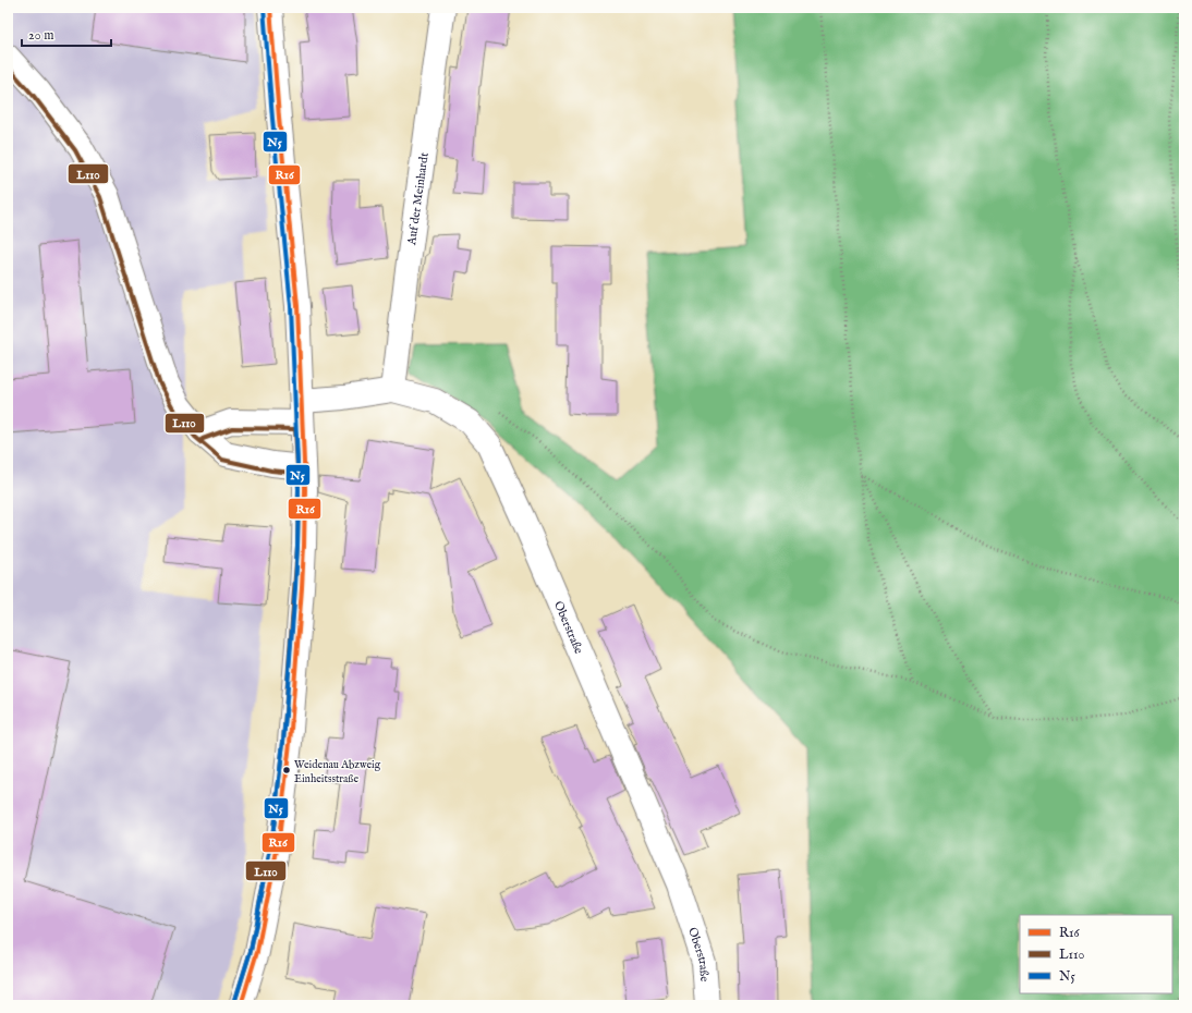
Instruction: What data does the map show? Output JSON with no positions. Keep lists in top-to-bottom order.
{
  "streets": {
    "street": ["Auf der Meinhardt", "Oberstraße"]
  },
  "crossings": [
    ["Auf der Meinhardt", "Oberstraße"]
  ],
  "places": ["Weidenau Abzweig Einheitsstraße"],
  "lines": ["transit line R16", "transit line N5", "transit line L110"],
  "legend": ["R16", "L110", "N5"],
  "scale_bar": "20 m"
}
